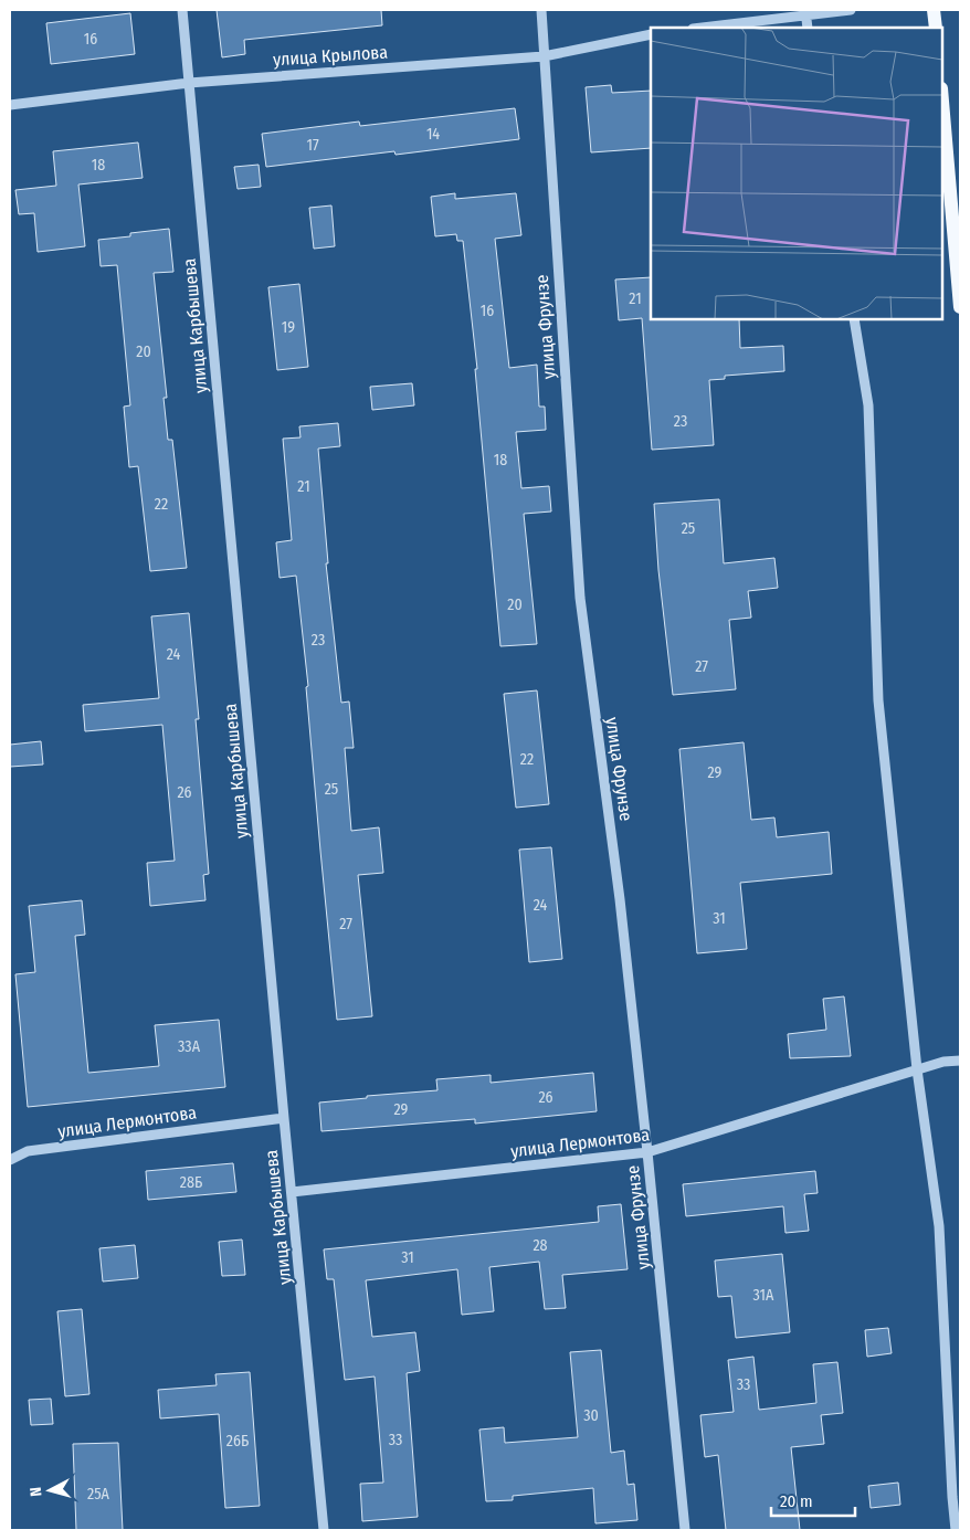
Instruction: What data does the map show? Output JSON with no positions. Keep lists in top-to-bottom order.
{
  "streets": {
    "street": [
      "улица Крылова",
      "улица Карбышева",
      "улица Фрунзе",
      "улица Лермонтова"
    ]
  },
  "crossings": [
    ["улица Крылова", "улица Карбышева"],
    ["улица Крылова", "улица Фрунзе"],
    ["улица Карбышева", "улица Лермонтова"],
    ["улица Фрунзе", "улица Лермонтова"]
  ],
  "house_numbers": [
    "16",
    "14",
    "17",
    "18",
    "21",
    "16",
    "19",
    "20",
    "23",
    "18",
    "21",
    "22",
    "25",
    "20",
    "23",
    "24",
    "27",
    "22",
    "29",
    "25",
    "26",
    "24",
    "31",
    "27",
    "33А",
    "26",
    "29",
    "28Б",
    "28",
    "31",
    "31А",
    "33",
    "30",
    "33",
    "26Б",
    "25А"
  ],
  "scale_bar": "20 m",
  "north": "left"
}
